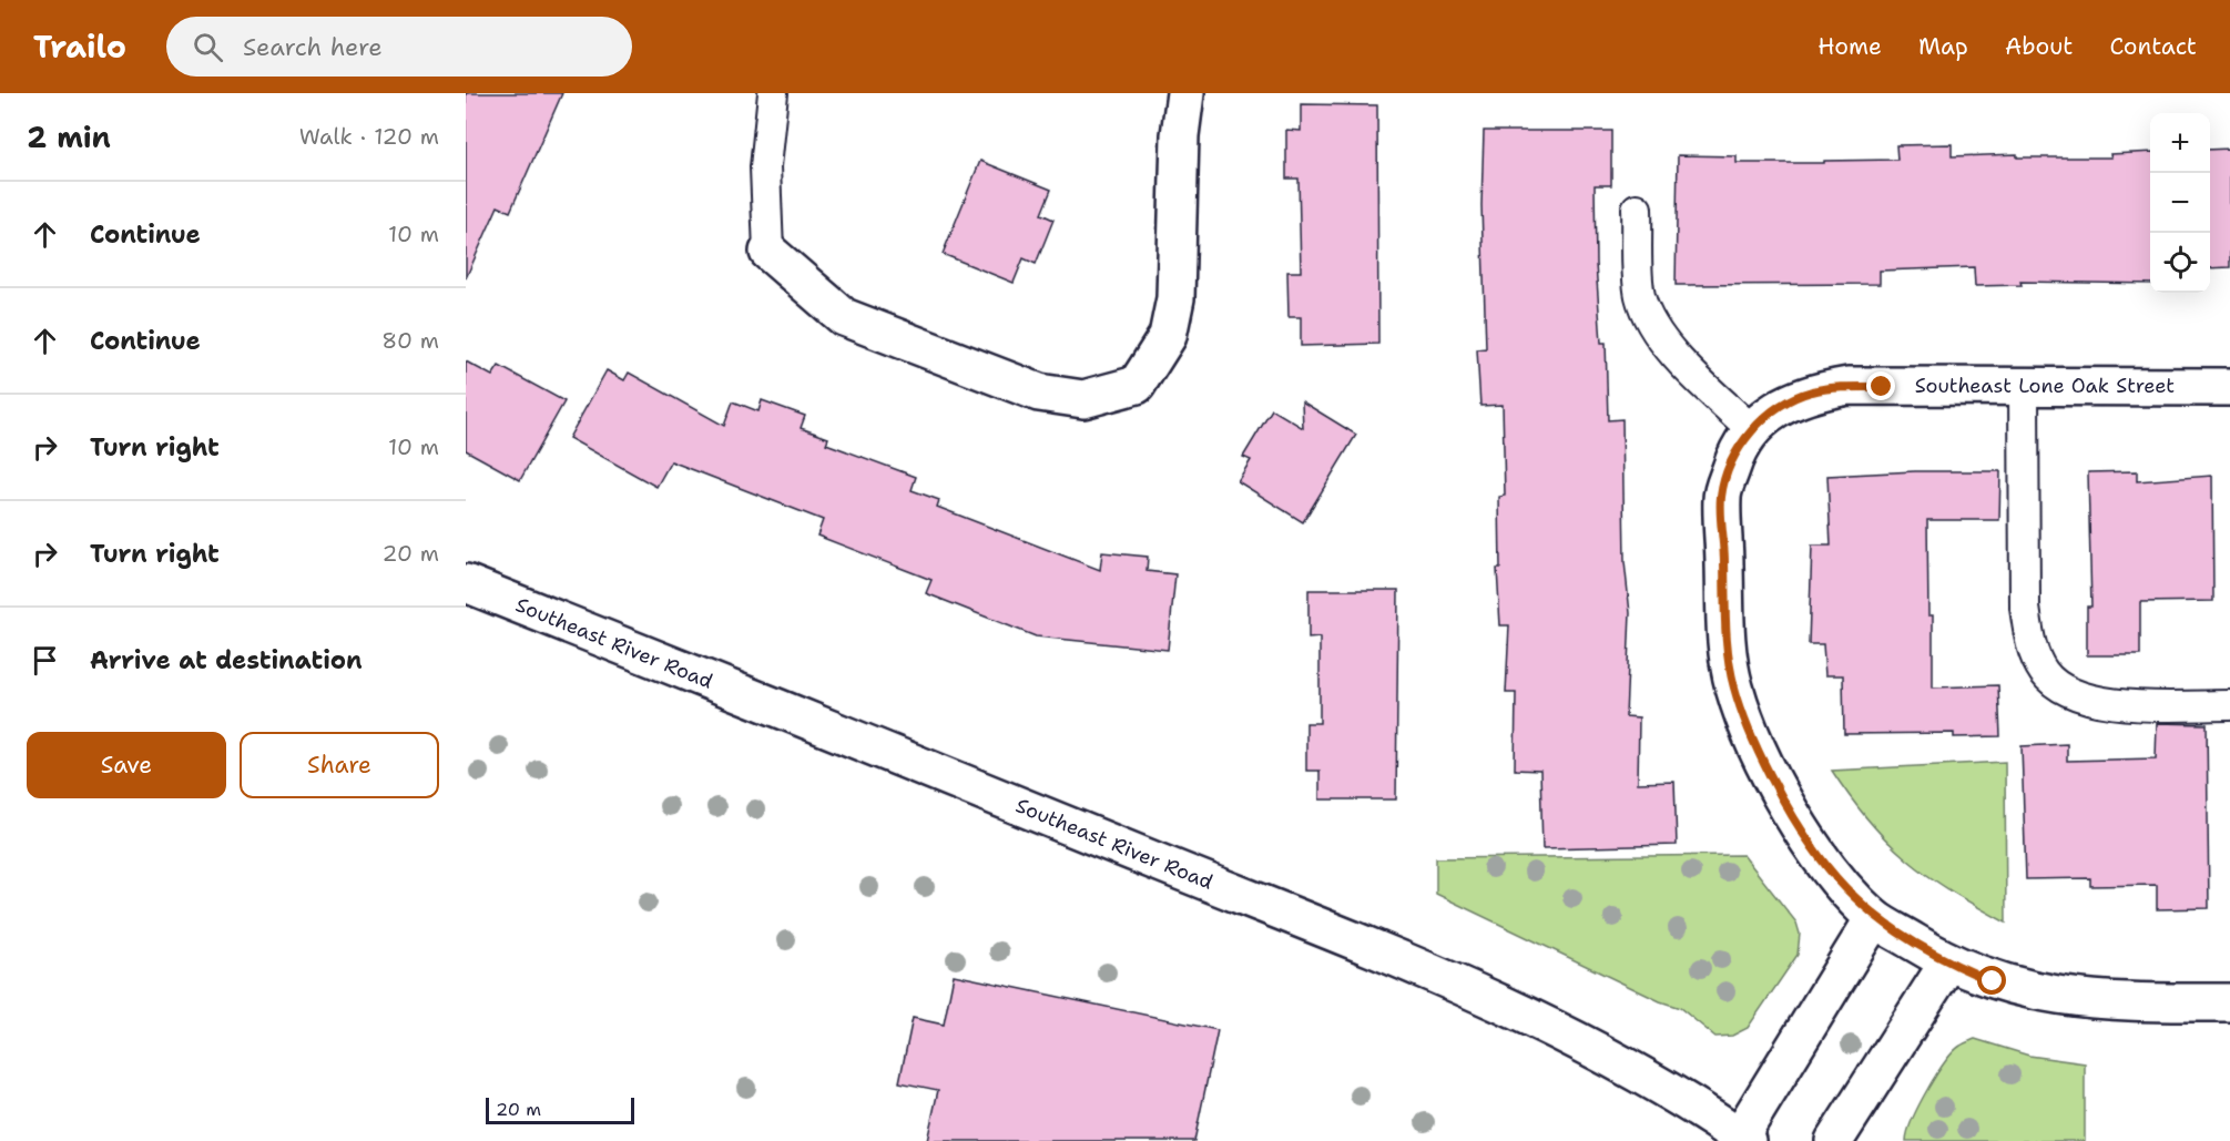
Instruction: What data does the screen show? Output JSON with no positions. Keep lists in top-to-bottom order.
{
  "streets": {
    "street": ["Southeast Lone Oak Street", "Southeast River Road"]
  },
  "scale_bar": "20 m",
  "page": {
    "header": "Trailo",
    "search": "Search here",
    "nav": [
      "Home",
      "Map",
      "About",
      "Contact"
    ],
    "heading": ["2 min", "Walk · 120 m"],
    "map_buttons": ["+", "−"],
    "list": [
      ["Continue", "10 m"],
      ["Continue", "80 m"],
      ["Turn right", "10 m"],
      ["Turn right", "20 m"],
      "Arrive at destination"
    ],
    "buttons": ["Save", "Share"],
    "scale": "20 m"
  }
}
